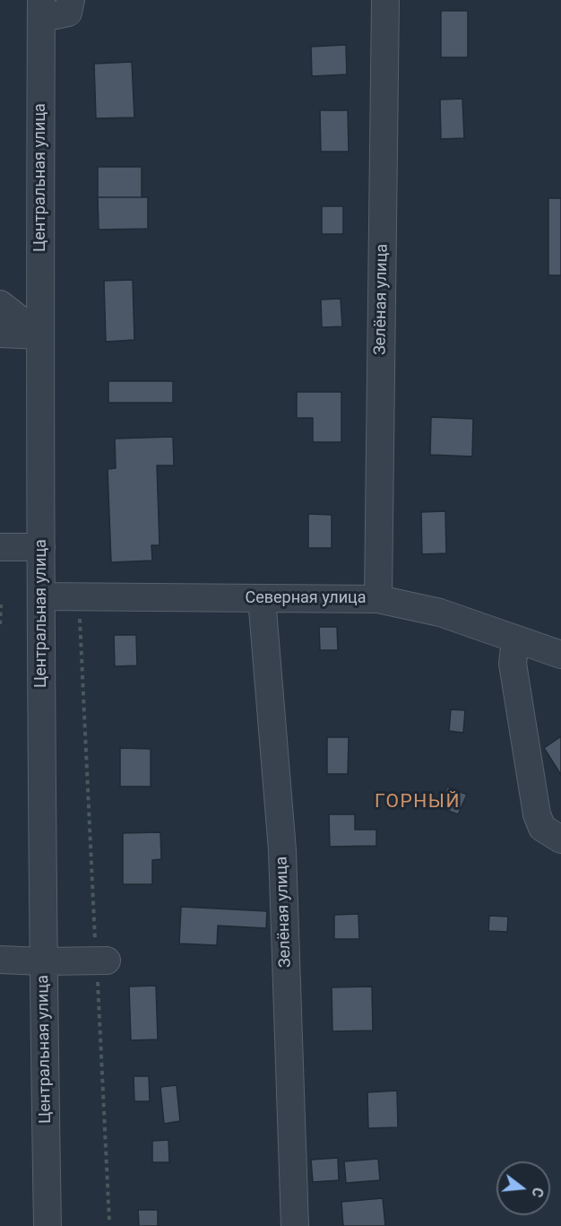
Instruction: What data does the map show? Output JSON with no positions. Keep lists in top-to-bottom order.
{
  "streets": {
    "street": ["Центральная улица", "Зелёная улица", "Северная улица"]
  },
  "crossings": [
    ["Центральная улица", "Северная улица"],
    ["Зелёная улица", "Северная улица"]
  ],
  "districts": ["ГОРНЫЙ"],
  "north": "right"
}
